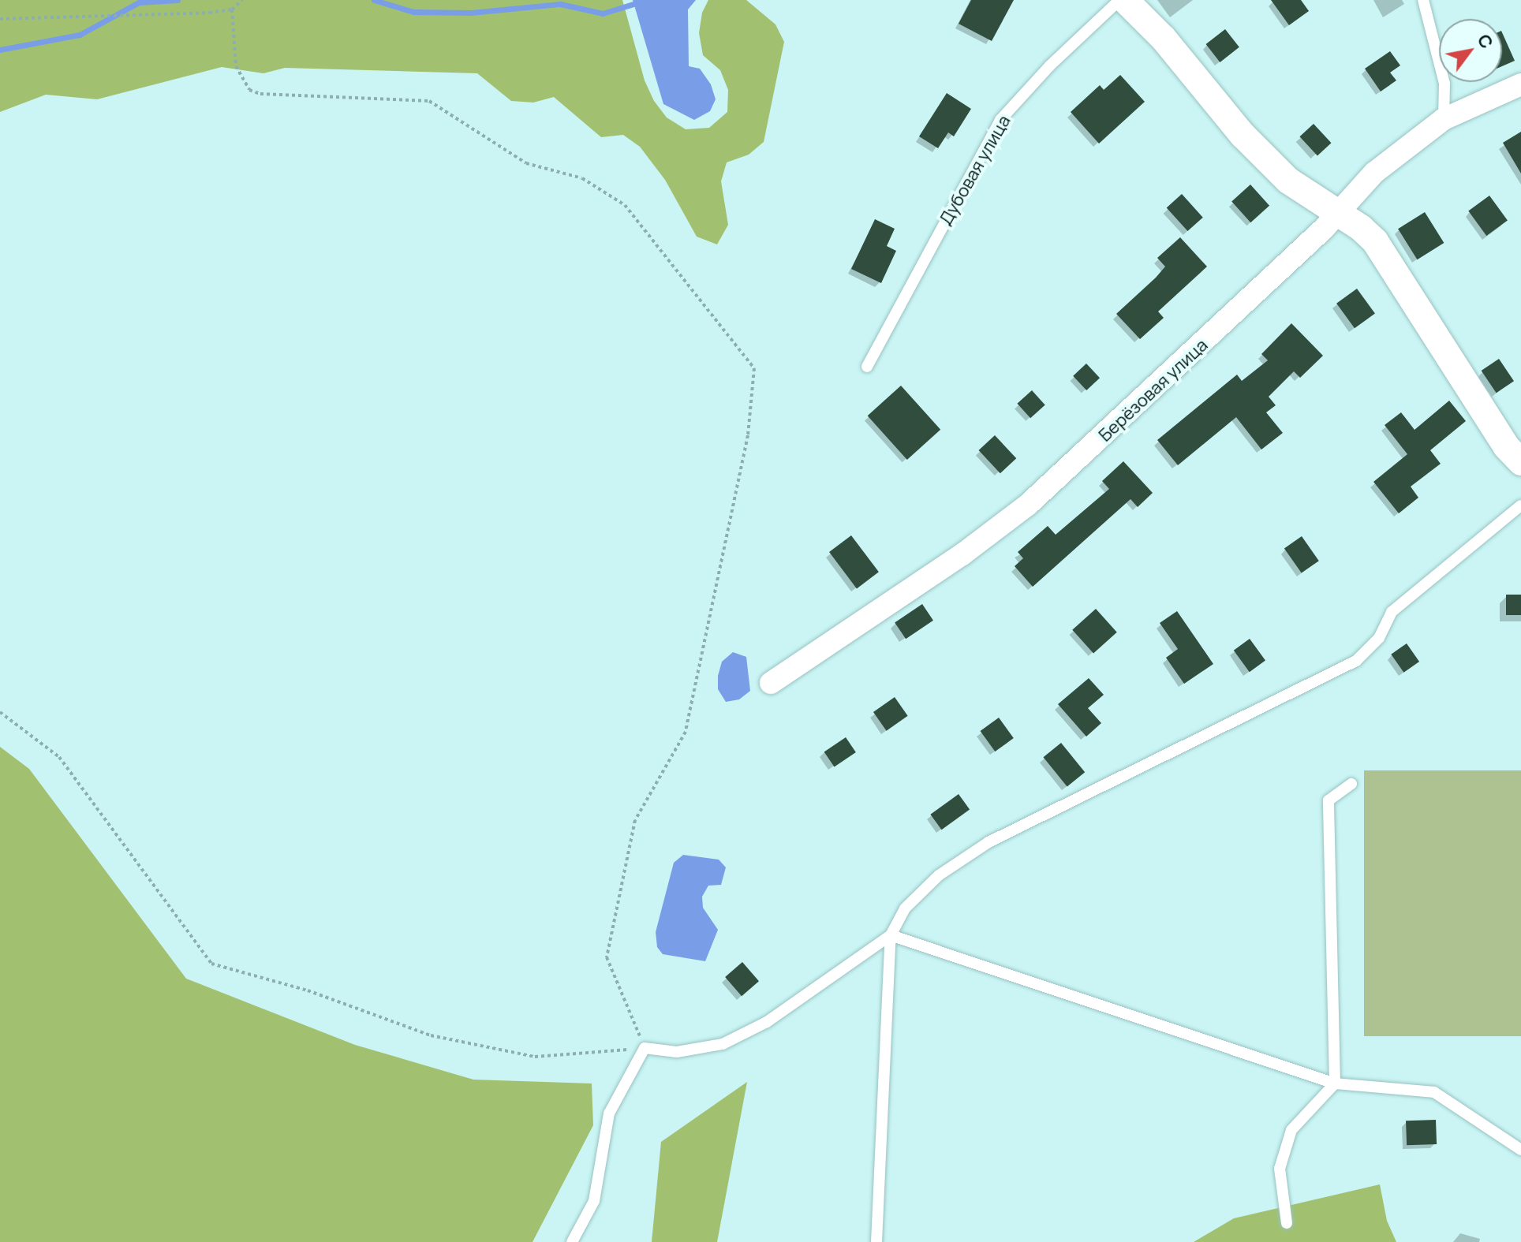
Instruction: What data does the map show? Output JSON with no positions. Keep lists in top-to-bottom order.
{
  "streets": {
    "street": ["Берёзовая улица"],
    "lane": ["Дубовая улица"]
  },
  "north": "top right"
}
